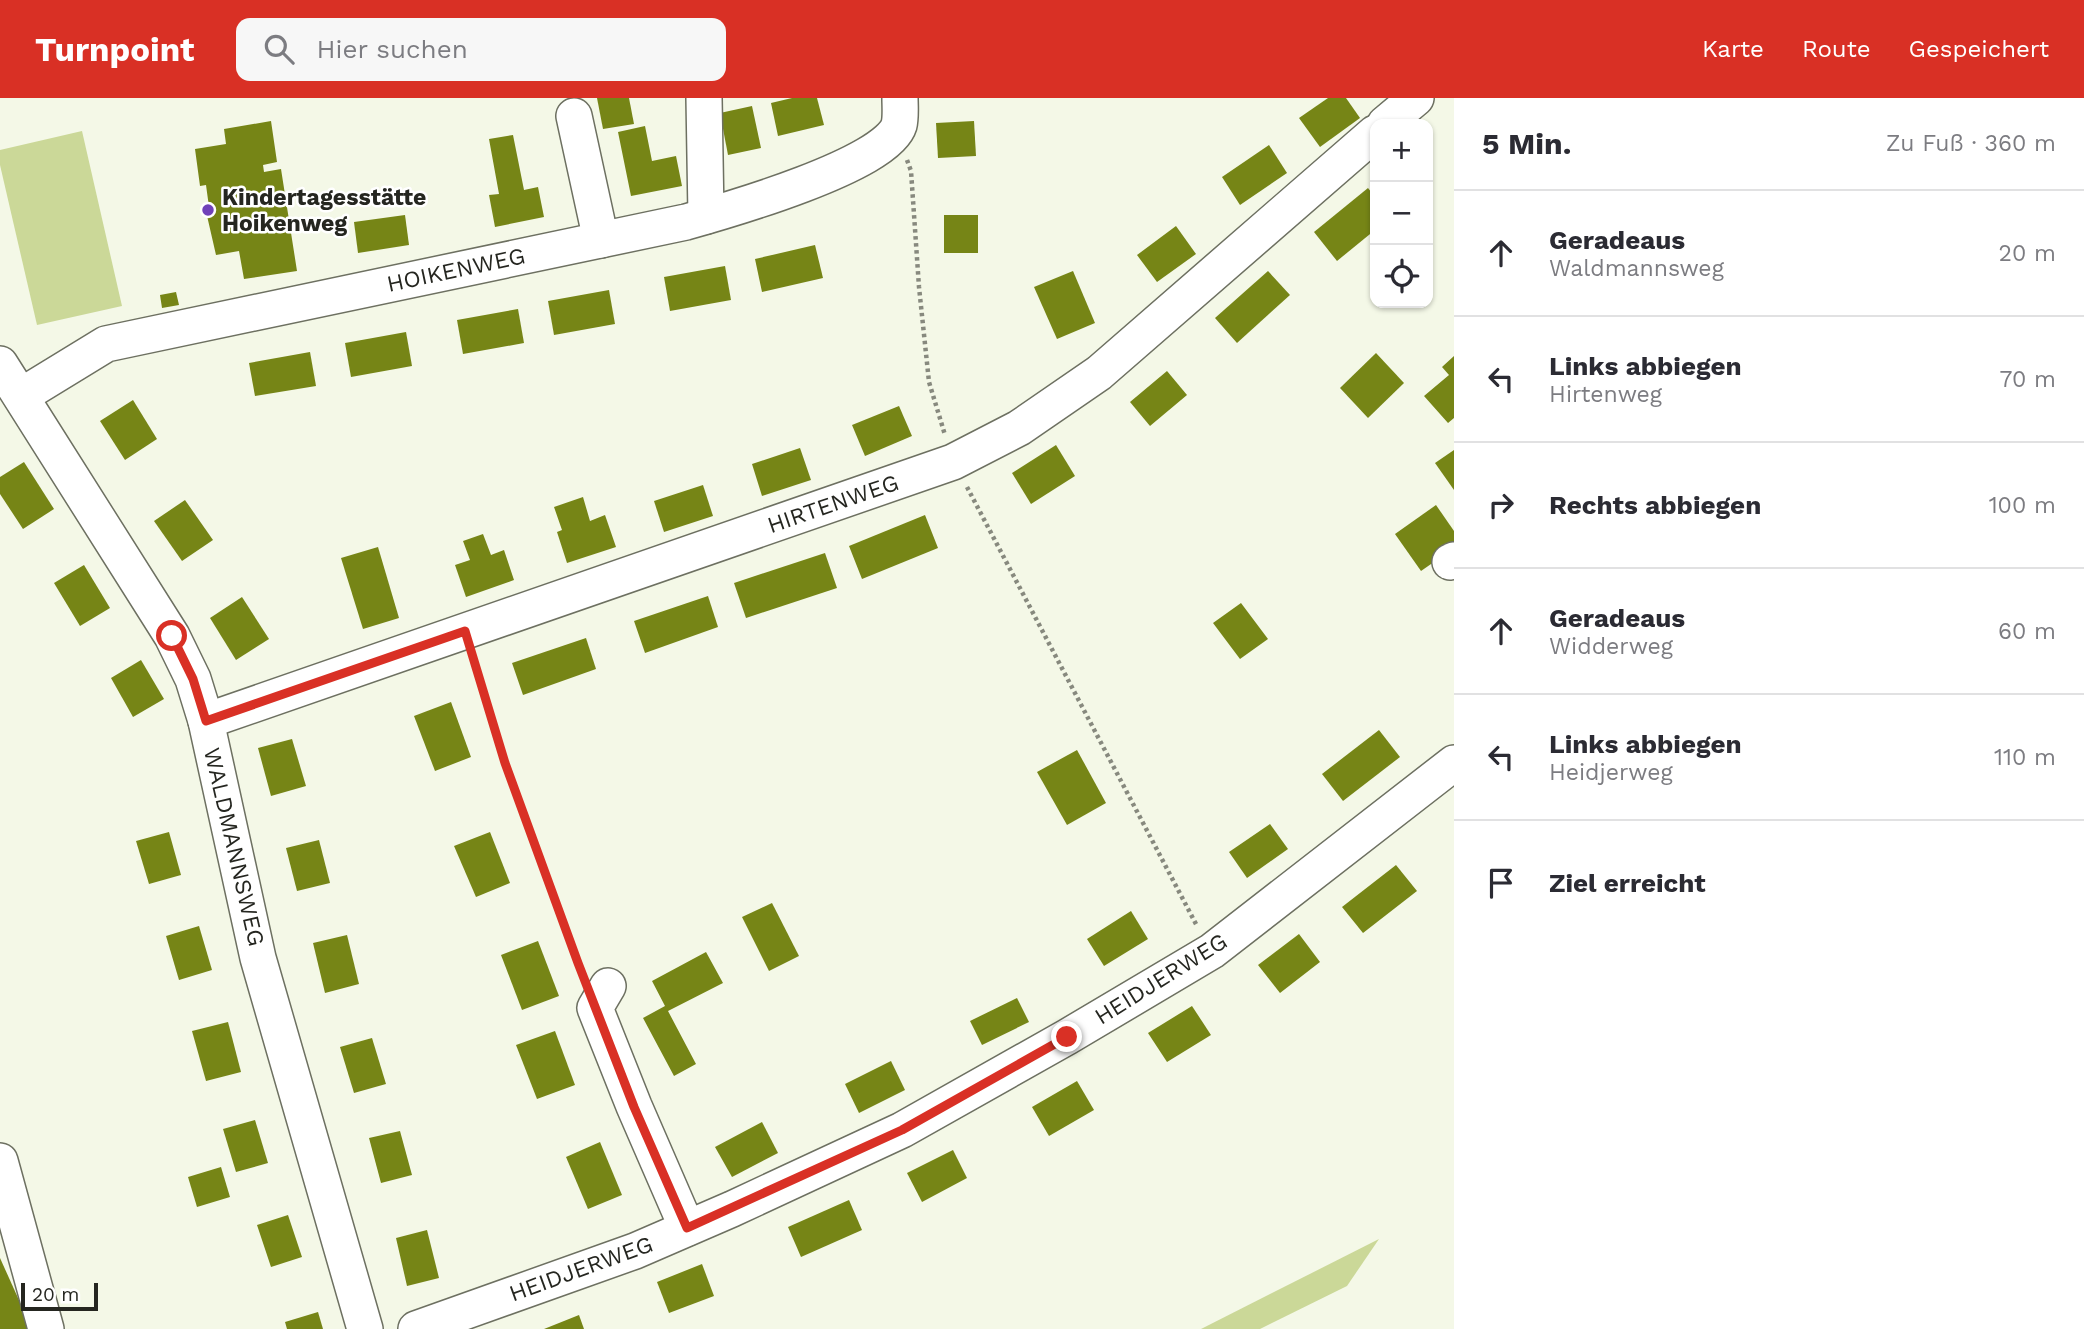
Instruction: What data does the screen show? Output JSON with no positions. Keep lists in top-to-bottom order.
{
  "streets": {
    "street": [
      "HOIKENWEG",
      "HIRTENWEG",
      "WALDMANNSWEG",
      "HEIDJERWEG"
    ]
  },
  "crossings": [
    ["HOIKENWEG", "WALDMANNSWEG"],
    ["HIRTENWEG", "WALDMANNSWEG"]
  ],
  "places": ["Kindertagesstätte Hoikenweg"],
  "scale_bar": "20 m",
  "page": {
    "header": "Turnpoint",
    "search": "Hier suchen",
    "nav": ["Karte", "Route", "Gespeichert"],
    "heading": ["5 Min.", "Zu Fuß · 360 m"],
    "map_buttons": ["+", "−"],
    "list": [
      ["Geradeaus", "Waldmannsweg", "20 m"],
      ["Links abbiegen", "Hirtenweg", "70 m"],
      ["Rechts abbiegen", "100 m"],
      ["Geradeaus", "Widderweg", "60 m"],
      ["Links abbiegen", "Heidjerweg", "110 m"],
      "Ziel erreicht"
    ],
    "scale": "20 m"
  }
}
